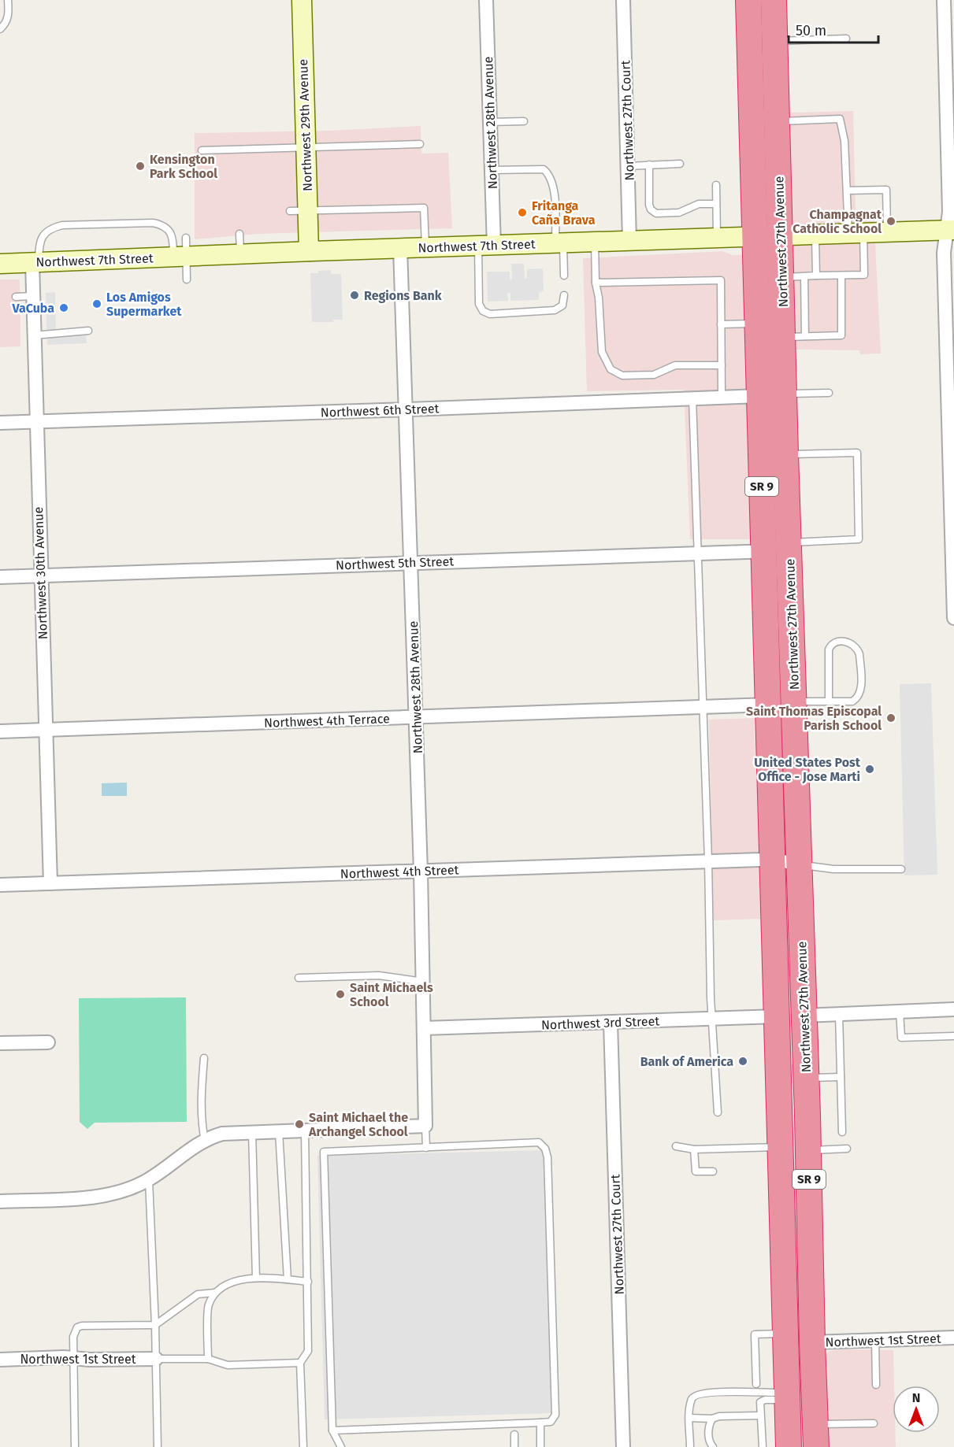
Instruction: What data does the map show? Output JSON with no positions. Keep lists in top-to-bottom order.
{
  "streets": {
    "highway": ["Northwest 27th Avenue", "SR 9"],
    "main road": ["Northwest 29th Avenue", "Northwest 7th Street"],
    "street": [
      "Northwest 27th Court",
      "Northwest 28th Avenue",
      "Northwest 6th Street",
      "Northwest 5th Street",
      "Northwest 30th Avenue",
      "Northwest 4th Terrace",
      "Northwest 4th Street",
      "Northwest 3rd Street",
      "Northwest 1st Street"
    ]
  },
  "crossings": [
    ["Northwest 27th Court", "Northwest 7th Street"],
    ["Northwest 27th Court", "Northwest 3rd Street"],
    ["Northwest 28th Avenue", "Northwest 7th Street"],
    ["Northwest 28th Avenue", "Northwest 6th Street"],
    ["Northwest 28th Avenue", "Northwest 5th Street"],
    ["Northwest 28th Avenue", "Northwest 4th Terrace"],
    ["Northwest 28th Avenue", "Northwest 4th Street"],
    ["Northwest 28th Avenue", "Northwest 3rd Street"],
    ["Northwest 29th Avenue", "Northwest 7th Street"],
    ["Northwest 27th Avenue", "Northwest 7th Street"],
    ["Northwest 27th Avenue", "Northwest 6th Street"],
    ["Northwest 27th Avenue", "Northwest 5th Street"],
    ["Northwest 27th Avenue", "Northwest 4th Terrace"],
    ["Northwest 27th Avenue", "Northwest 4th Street"],
    ["Northwest 27th Avenue", "Northwest 3rd Street"],
    ["Northwest 27th Avenue", "Northwest 1st Street"],
    ["Northwest 7th Street", "Northwest 30th Avenue"],
    ["Northwest 6th Street", "Northwest 30th Avenue"],
    ["Northwest 5th Street", "Northwest 30th Avenue"],
    ["Northwest 30th Avenue", "Northwest 4th Terrace"],
    ["Northwest 30th Avenue", "Northwest 4th Street"]
  ],
  "places": [
    "Kensington Park School",
    "Fritanga Caña Brava",
    "Champagnat Catholic School",
    "Regions Bank",
    "Los Amigos Supermarket",
    "VaCuba",
    "Saint Thomas Episcopal Parish School",
    "United States Post Office - Jose Marti",
    "Saint Michaels School",
    "Bank of America",
    "Saint Michael the Archangel School"
  ],
  "scale_bar": "50 m",
  "north": "top"
}
